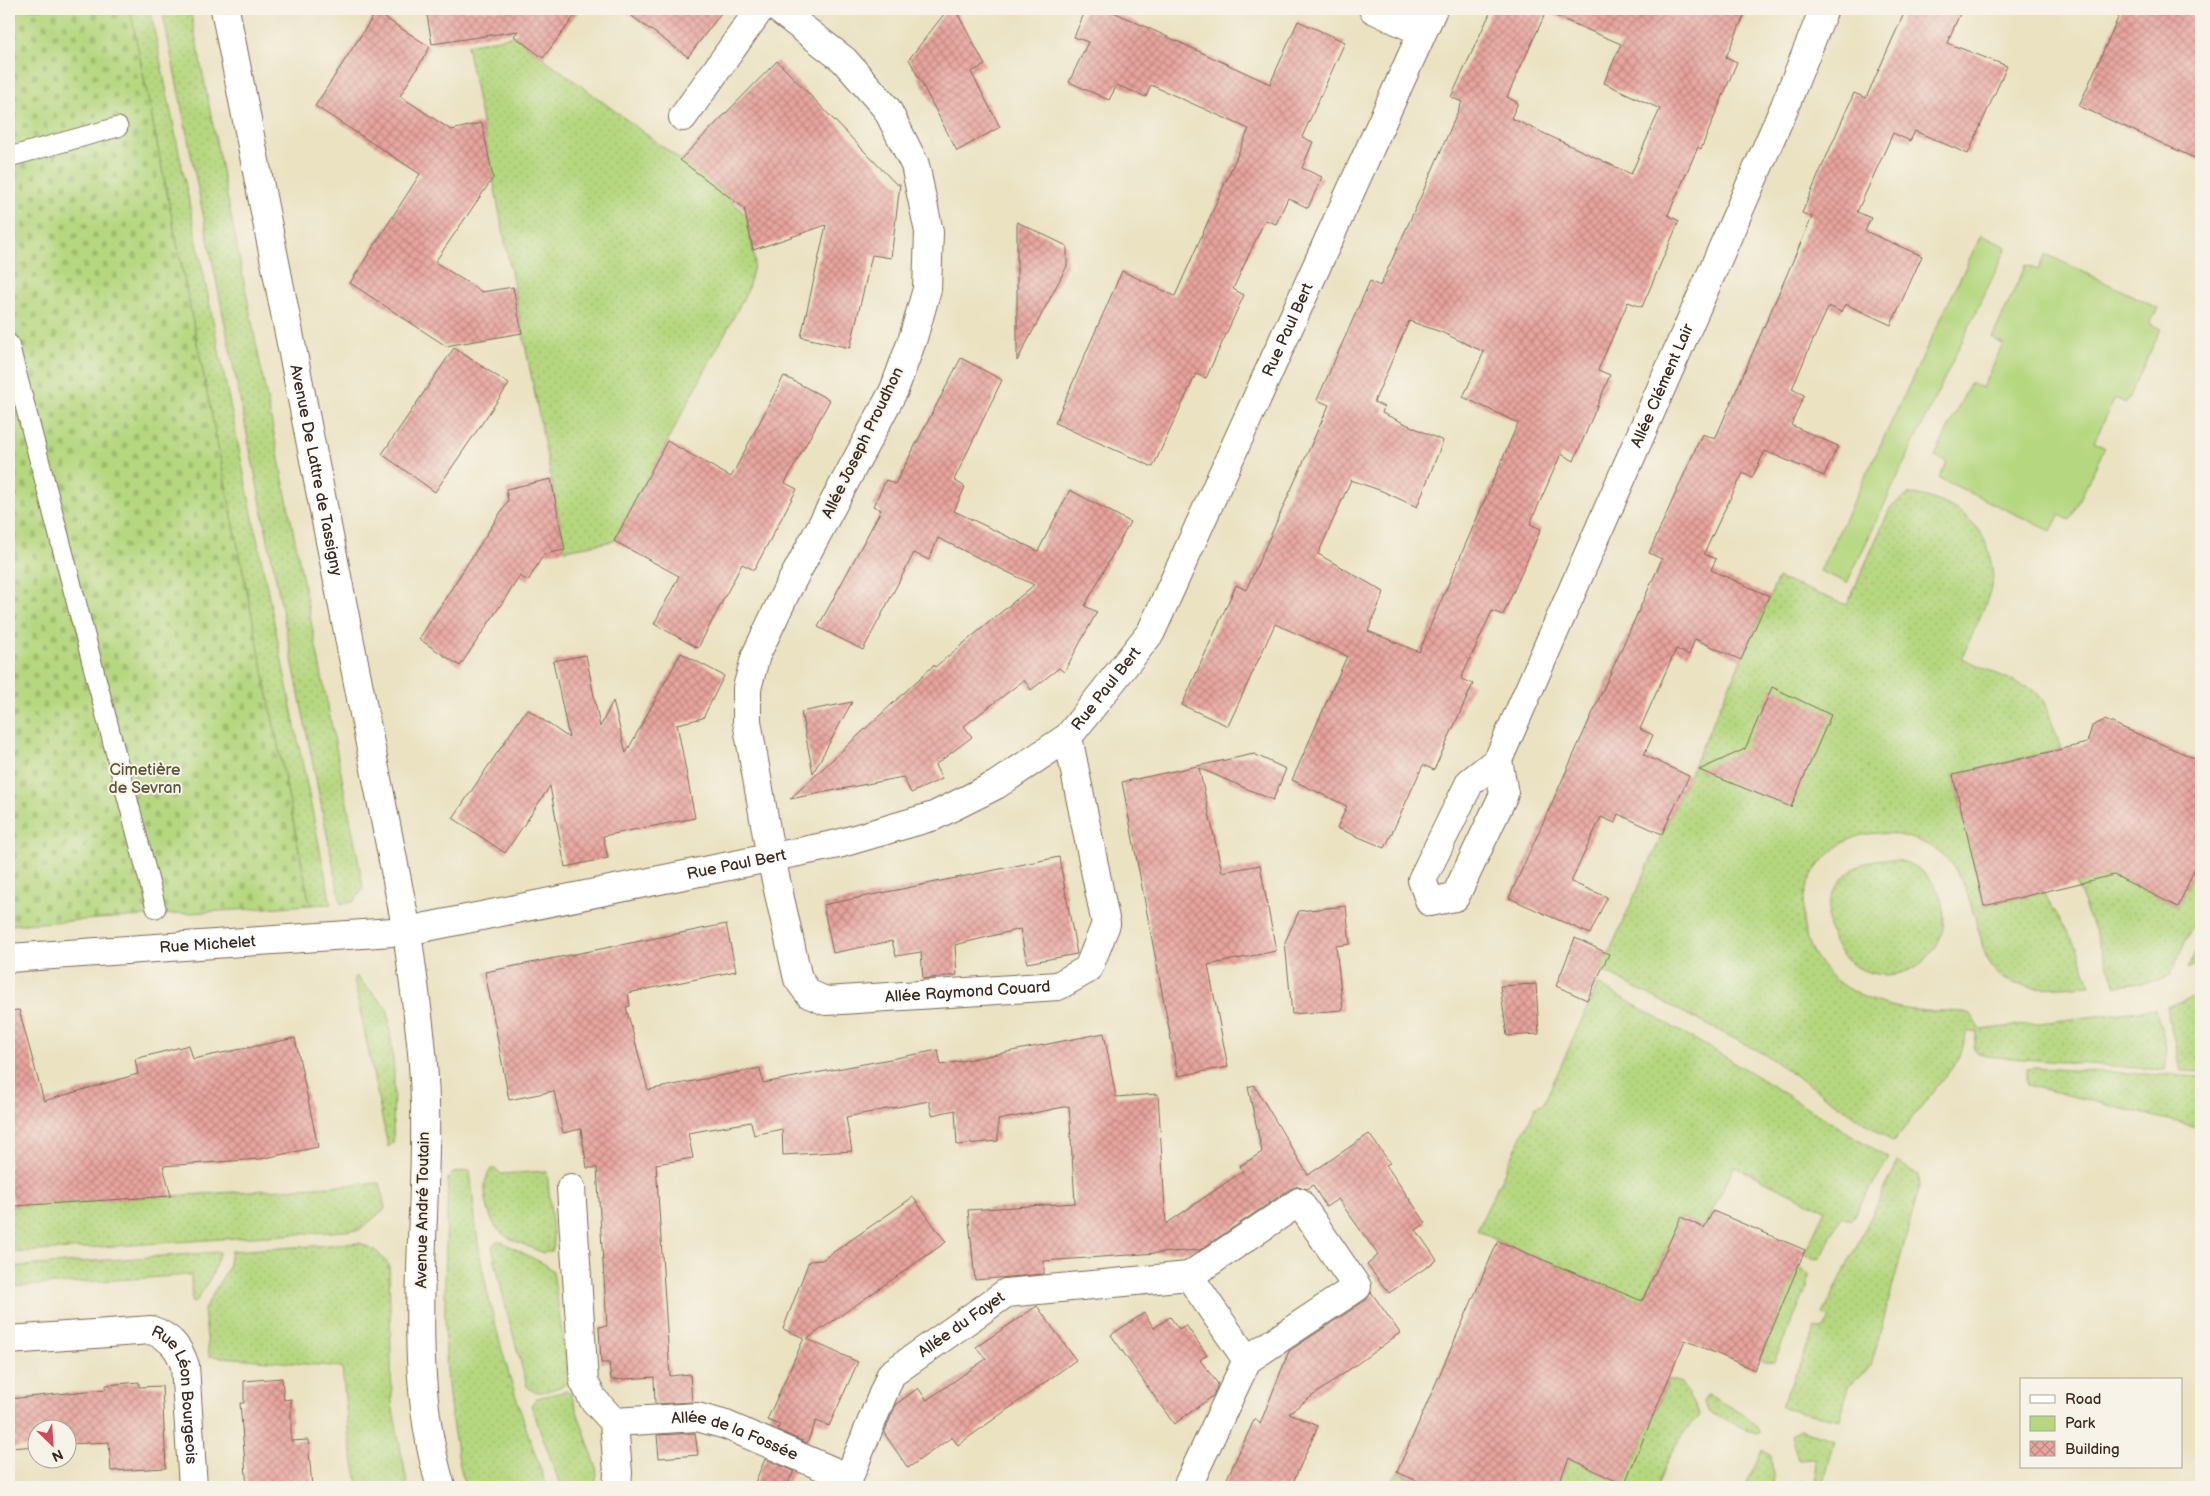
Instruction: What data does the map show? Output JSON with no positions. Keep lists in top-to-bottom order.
{
  "streets": {
    "street": [
      "Rue Paul Bert",
      "Allée Clément Lair",
      "Allée Joseph Proudhon",
      "Avenue De Lattre de Tassigny",
      "Rue Michelet",
      "Allée Raymond Couard",
      "Avenue André Toutain",
      "Allée du Fayet",
      "Rue Léon Bourgeois",
      "Allée de la Fossée"
    ]
  },
  "crossings": [
    ["Rue Paul Bert", "Allée Joseph Proudhon"],
    ["Rue Paul Bert", "Avenue De Lattre de Tassigny"],
    ["Rue Paul Bert", "Rue Michelet"],
    ["Rue Paul Bert", "Allée Raymond Couard"],
    ["Rue Paul Bert", "Avenue André Toutain"],
    ["Allée Joseph Proudhon", "Allée Raymond Couard"],
    ["Avenue De Lattre de Tassigny", "Rue Michelet"],
    ["Avenue De Lattre de Tassigny", "Avenue André Toutain"],
    ["Rue Michelet", "Avenue André Toutain"],
    ["Allée du Fayet", "Allée de la Fossée"]
  ],
  "parks": ["Cimetière de Sevran"],
  "legend": ["Road", "Park", "Building"],
  "north": "bottom right"
}
